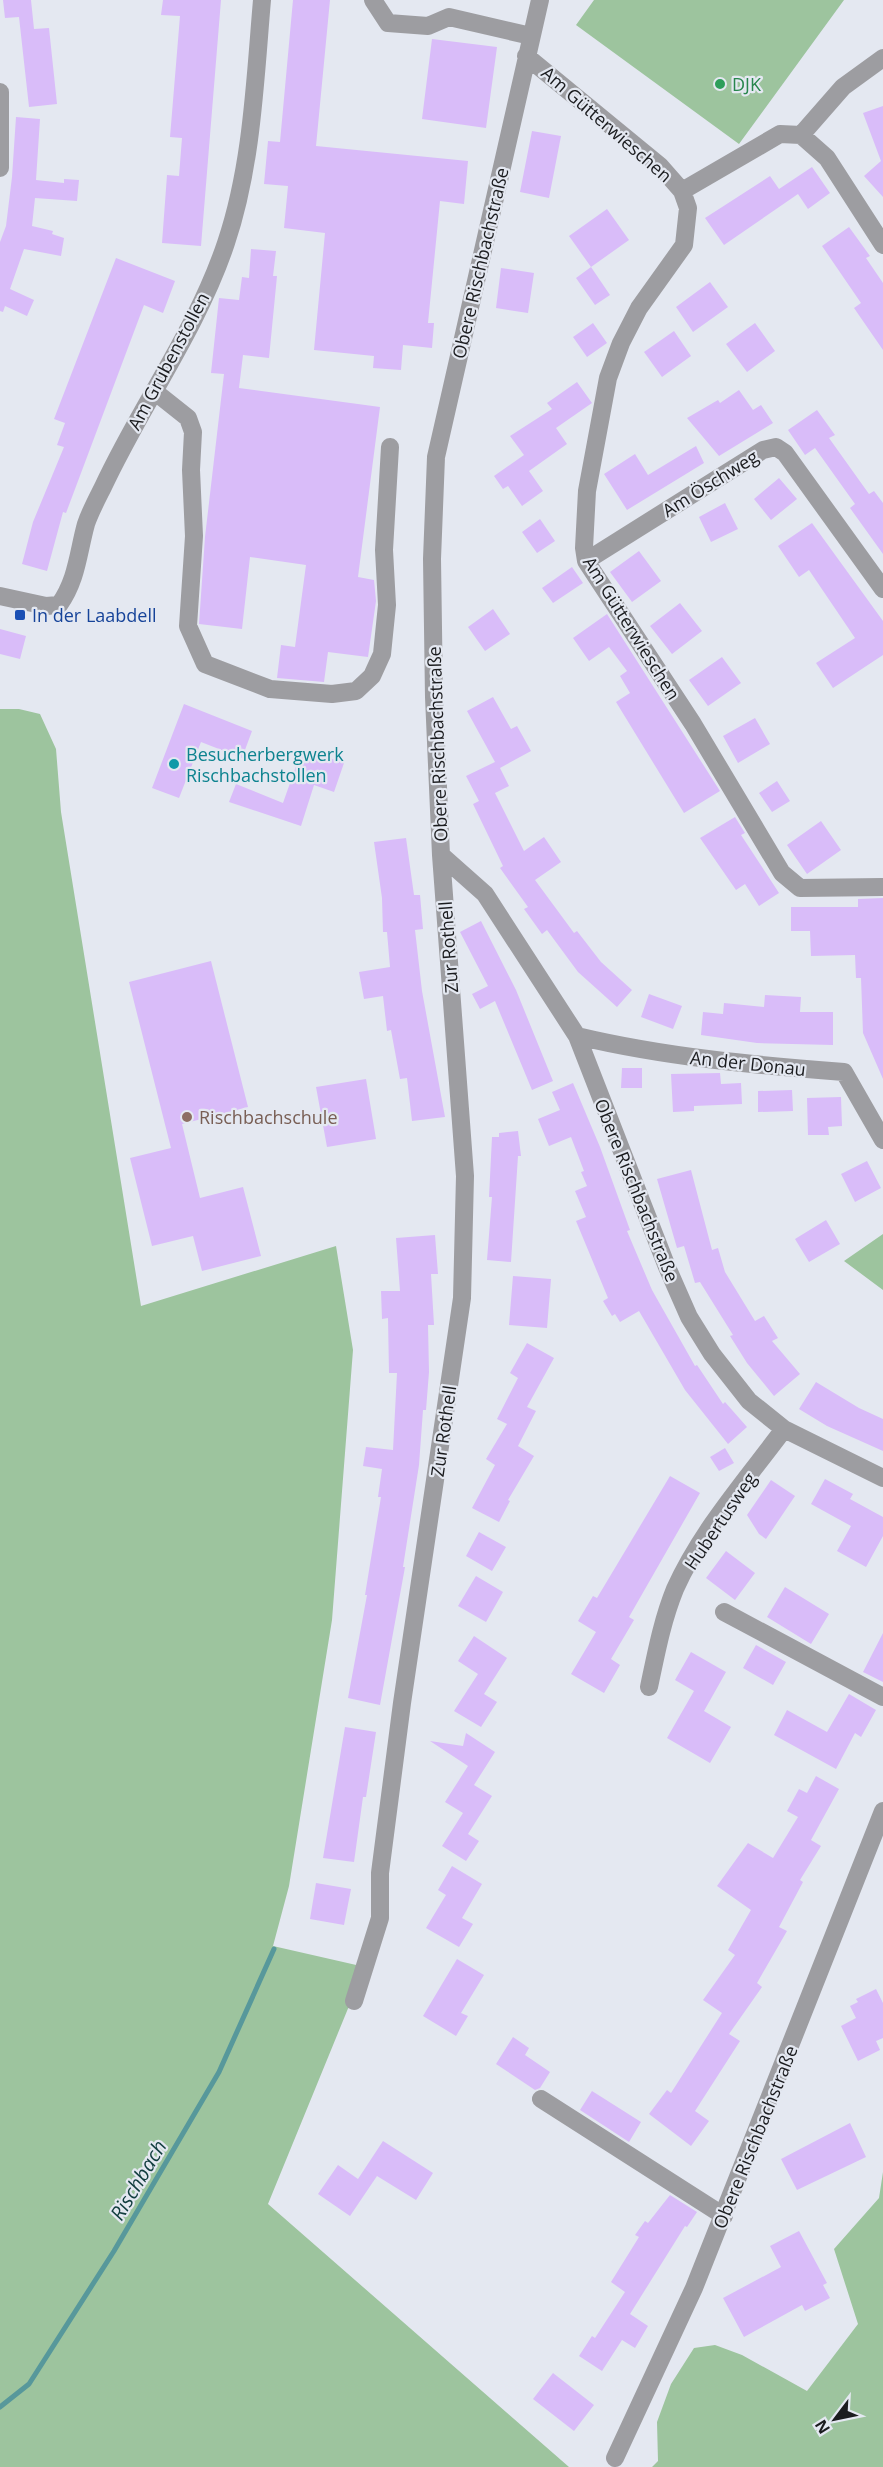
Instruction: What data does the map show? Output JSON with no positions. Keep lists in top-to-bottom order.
{
  "streets": {
    "street": [
      "Am Gütterwieschen",
      "Obere Rischbachstraße",
      "Am Grubenstollen",
      "Am Öschweg",
      "Zur Rothell",
      "An der Donau",
      "Hubertusweg"
    ]
  },
  "crossings": [
    ["Am Gütterwieschen", "Obere Rischbachstraße"],
    ["Am Gütterwieschen", "Am Öschweg"],
    ["Obere Rischbachstraße", "Zur Rothell"],
    ["Obere Rischbachstraße", "An der Donau"],
    ["Obere Rischbachstraße", "Hubertusweg"]
  ],
  "water": ["Rischbach"],
  "places": {
    "other": ["DJK", "Besucherbergwerk Rischbachstollen", "Rischbachschule"],
    "transit": ["In der Laabdell"]
  },
  "north": "bottom left"
}
